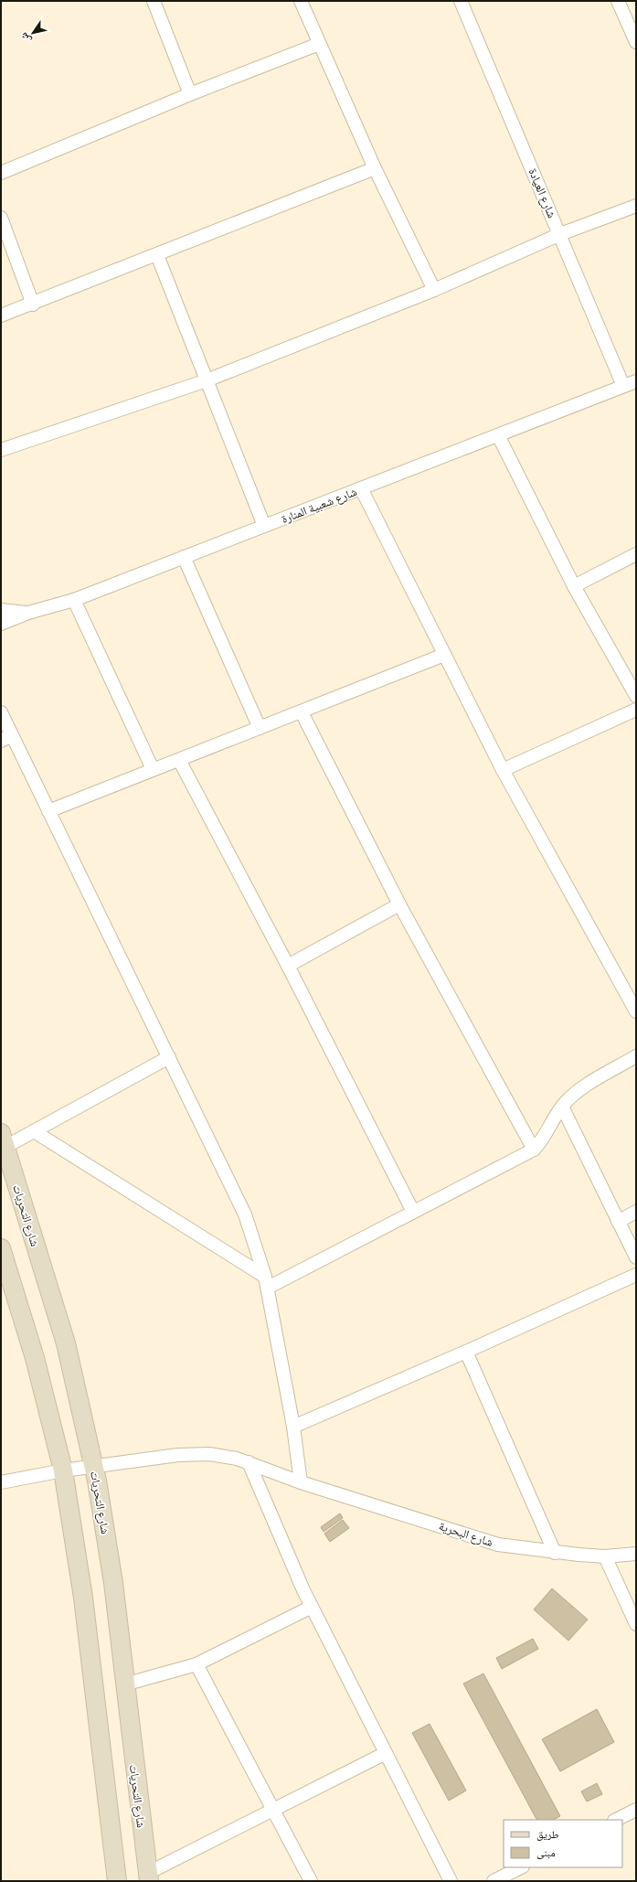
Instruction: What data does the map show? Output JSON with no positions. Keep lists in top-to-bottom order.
{
  "streets": {
    "main road": ["شارع التحريات"],
    "street": ["شارع العيادة", "شارع شعبية المنارة", "شارع البحرية"]
  },
  "crossings": [
    ["شارع العيادة", "شارع شعبية المنارة"],
    ["شارع التحريات", "شارع البحرية"]
  ],
  "legend": ["طريق", "مبنى"],
  "north": "bottom left"
}
